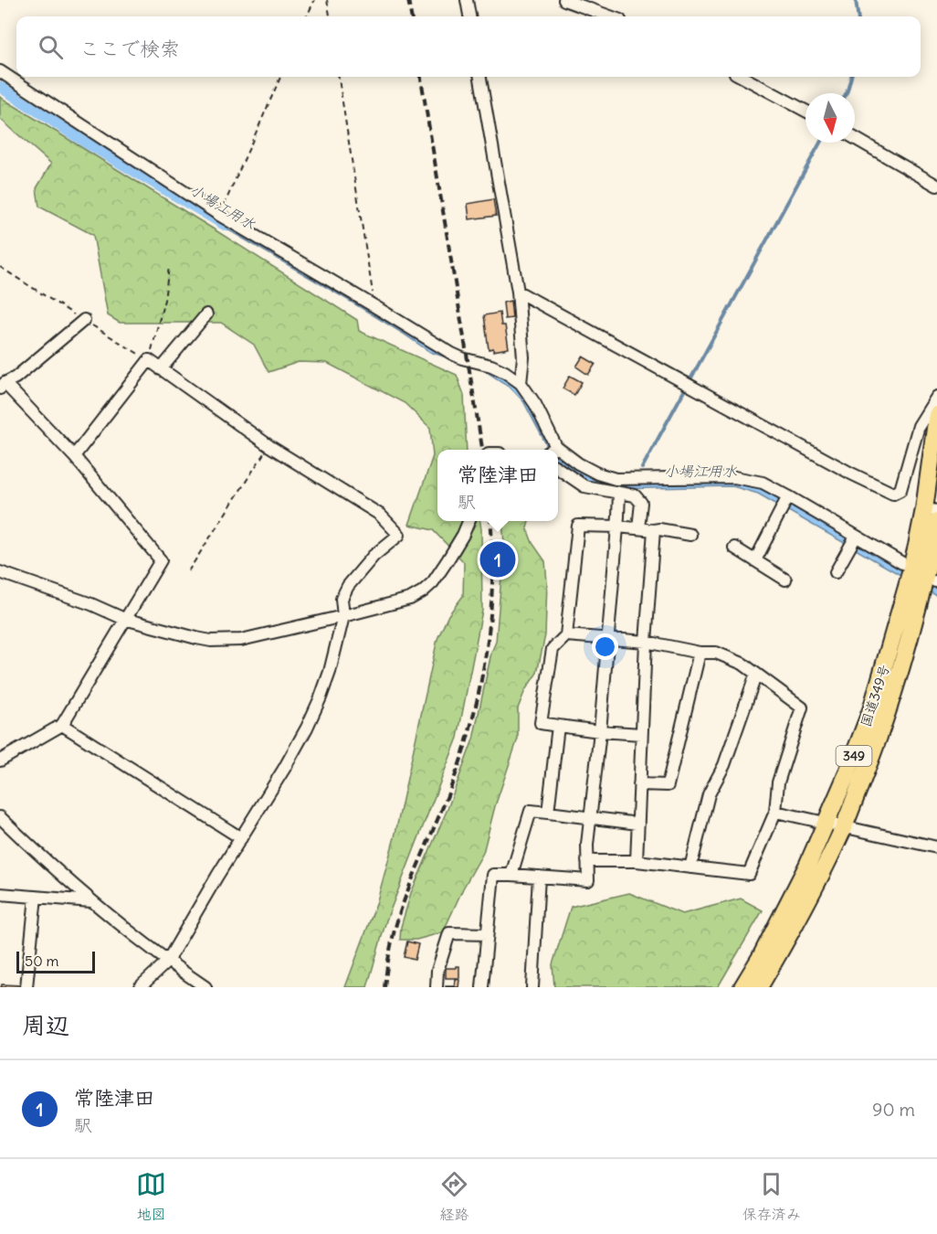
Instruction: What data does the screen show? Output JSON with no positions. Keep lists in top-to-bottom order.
{
  "streets": {
    "highway": ["国道349号", "349"]
  },
  "water": ["小場江用水"],
  "scale_bar": "50 m",
  "north": "bottom",
  "page": {
    "search": "ここで検索",
    "popup": ["常陸津田", "駅"],
    "pins": "1",
    "scale": "50 m",
    "heading": "周辺",
    "list": [
      {
        "mark": "1",
        "name": "常陸津田",
        "note": "駅",
        "value": "90 m"
      }
    ],
    "nav": ["地図", "経路", "保存済み"]
  }
}
